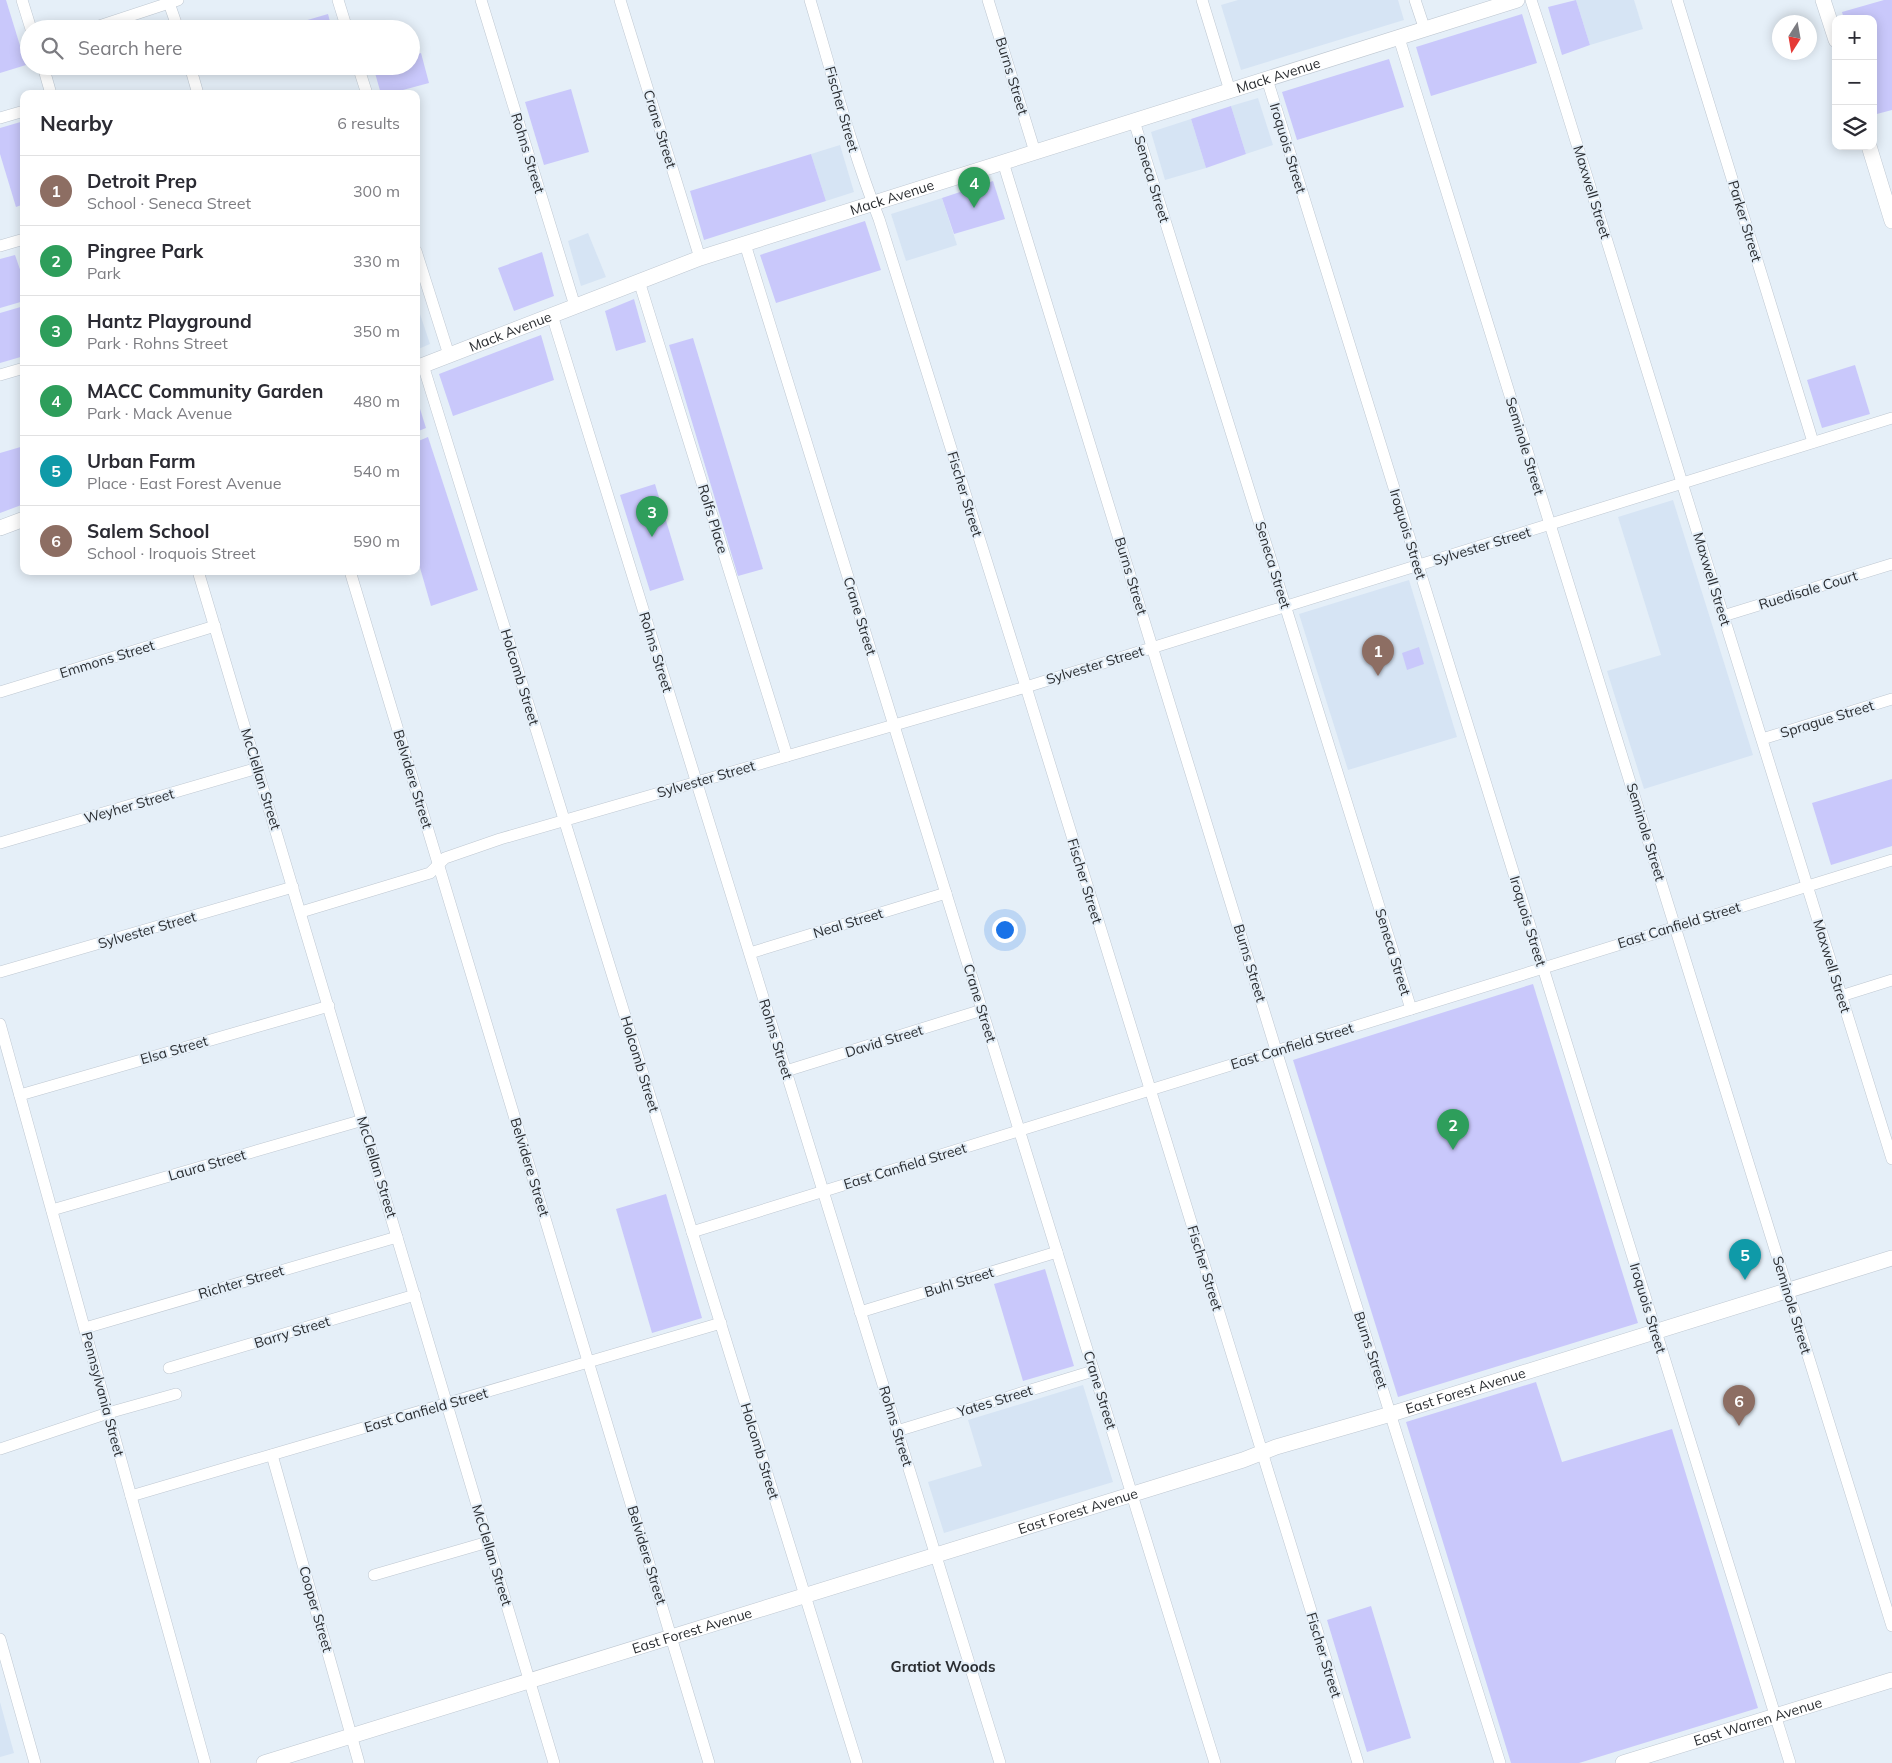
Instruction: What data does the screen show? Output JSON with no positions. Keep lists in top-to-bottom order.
{
  "streets": {
    "main road": ["Mack Avenue", "East Forest Avenue", "East Warren Avenue"],
    "street": [
      "Burns Street",
      "Fischer Street",
      "Crane Street",
      "Iroquois Street",
      "Rohns Street",
      "Seneca Street",
      "Maxwell Street",
      "Parker Street",
      "Seminole Street",
      "Rolfs Place",
      "Sylvester Street",
      "Ruedisale Court",
      "Emmons Street",
      "Holcomb Street",
      "Sprague Street",
      "McClellan Street",
      "Belvidere Street",
      "Weyher Street",
      "Neal Street",
      "East Canfield Street",
      "David Street",
      "Elsa Street",
      "Laura Street",
      "Richter Street",
      "Buhl Street",
      "Barry Street",
      "Pennsylvania Street",
      "Yates Street",
      "Cooper Street"
    ]
  },
  "crossings": [
    ["Burns Street", "Mack Avenue"],
    ["Burns Street", "Sylvester Street"],
    ["Burns Street", "East Canfield Street"],
    ["Burns Street", "East Forest Avenue"],
    ["Mack Avenue", "Fischer Street"],
    ["Mack Avenue", "Crane Street"],
    ["Mack Avenue", "Iroquois Street"],
    ["Mack Avenue", "Rohns Street"],
    ["Mack Avenue", "Seneca Street"],
    ["Mack Avenue", "Seminole Street"],
    ["Mack Avenue", "Rolfs Place"],
    ["Mack Avenue", "Holcomb Street"],
    ["Fischer Street", "Sylvester Street"],
    ["Fischer Street", "East Canfield Street"],
    ["Fischer Street", "East Forest Avenue"],
    ["Crane Street", "Sylvester Street"],
    ["Crane Street", "Neal Street"],
    ["Crane Street", "East Canfield Street"],
    ["Crane Street", "David Street"],
    ["Crane Street", "Buhl Street"],
    ["Crane Street", "East Forest Avenue"],
    ["Crane Street", "Yates Street"],
    ["Iroquois Street", "Sylvester Street"],
    ["Iroquois Street", "East Canfield Street"],
    ["Iroquois Street", "East Forest Avenue"],
    ["Iroquois Street", "East Warren Avenue"],
    ["Rohns Street", "Sylvester Street"],
    ["Rohns Street", "Neal Street"],
    ["Rohns Street", "East Canfield Street"],
    ["Rohns Street", "David Street"],
    ["Rohns Street", "Buhl Street"],
    ["Rohns Street", "East Forest Avenue"],
    ["Rohns Street", "Yates Street"],
    ["Seneca Street", "Sylvester Street"],
    ["Seneca Street", "East Canfield Street"],
    ["Maxwell Street", "Sylvester Street"],
    ["Maxwell Street", "Ruedisale Court"],
    ["Maxwell Street", "Sprague Street"],
    ["Maxwell Street", "East Canfield Street"],
    ["Parker Street", "Sylvester Street"],
    ["Seminole Street", "Sylvester Street"],
    ["Seminole Street", "East Canfield Street"],
    ["Seminole Street", "East Forest Avenue"],
    ["Rolfs Place", "Sylvester Street"],
    ["Sylvester Street", "Holcomb Street"],
    ["Sylvester Street", "McClellan Street"],
    ["Sylvester Street", "Belvidere Street"],
    ["Emmons Street", "McClellan Street"],
    ["Holcomb Street", "East Canfield Street"],
    ["Holcomb Street", "East Forest Avenue"],
    ["McClellan Street", "Weyher Street"],
    ["McClellan Street", "East Canfield Street"],
    ["McClellan Street", "Elsa Street"],
    ["McClellan Street", "Laura Street"],
    ["McClellan Street", "Richter Street"],
    ["McClellan Street", "Barry Street"],
    ["McClellan Street", "East Forest Avenue"],
    ["Belvidere Street", "East Canfield Street"],
    ["Belvidere Street", "East Forest Avenue"],
    ["East Canfield Street", "Pennsylvania Street"],
    ["East Canfield Street", "Cooper Street"],
    ["Elsa Street", "Pennsylvania Street"],
    ["Laura Street", "Pennsylvania Street"],
    ["Richter Street", "Pennsylvania Street"],
    ["East Forest Avenue", "Cooper Street"]
  ],
  "districts": ["Gratiot Woods"],
  "north": "bottom",
  "page": {
    "map_buttons": ["+", "−"],
    "search": "Search here",
    "heading": ["Nearby", "6 results"],
    "list": [
      {
        "mark": "1",
        "name": "Detroit Prep",
        "note": "School · Seneca Street",
        "value": "300 m"
      },
      {
        "mark": "2",
        "name": "Pingree Park",
        "note": "Park",
        "value": "330 m"
      },
      {
        "mark": "3",
        "name": "Hantz Playground",
        "note": "Park · Rohns Street",
        "value": "350 m"
      },
      {
        "mark": "4",
        "name": "MACC Community Garden",
        "note": "Park · Mack Avenue",
        "value": "480 m"
      },
      {
        "mark": "5",
        "name": "Urban Farm",
        "note": "Place · East Forest Avenue",
        "value": "540 m"
      },
      {
        "mark": "6",
        "name": "Salem School",
        "note": "School · Iroquois Street",
        "value": "590 m"
      }
    ],
    "pins": [
      "4",
      "3",
      "1",
      "2",
      "5",
      "6"
    ]
  }
}
